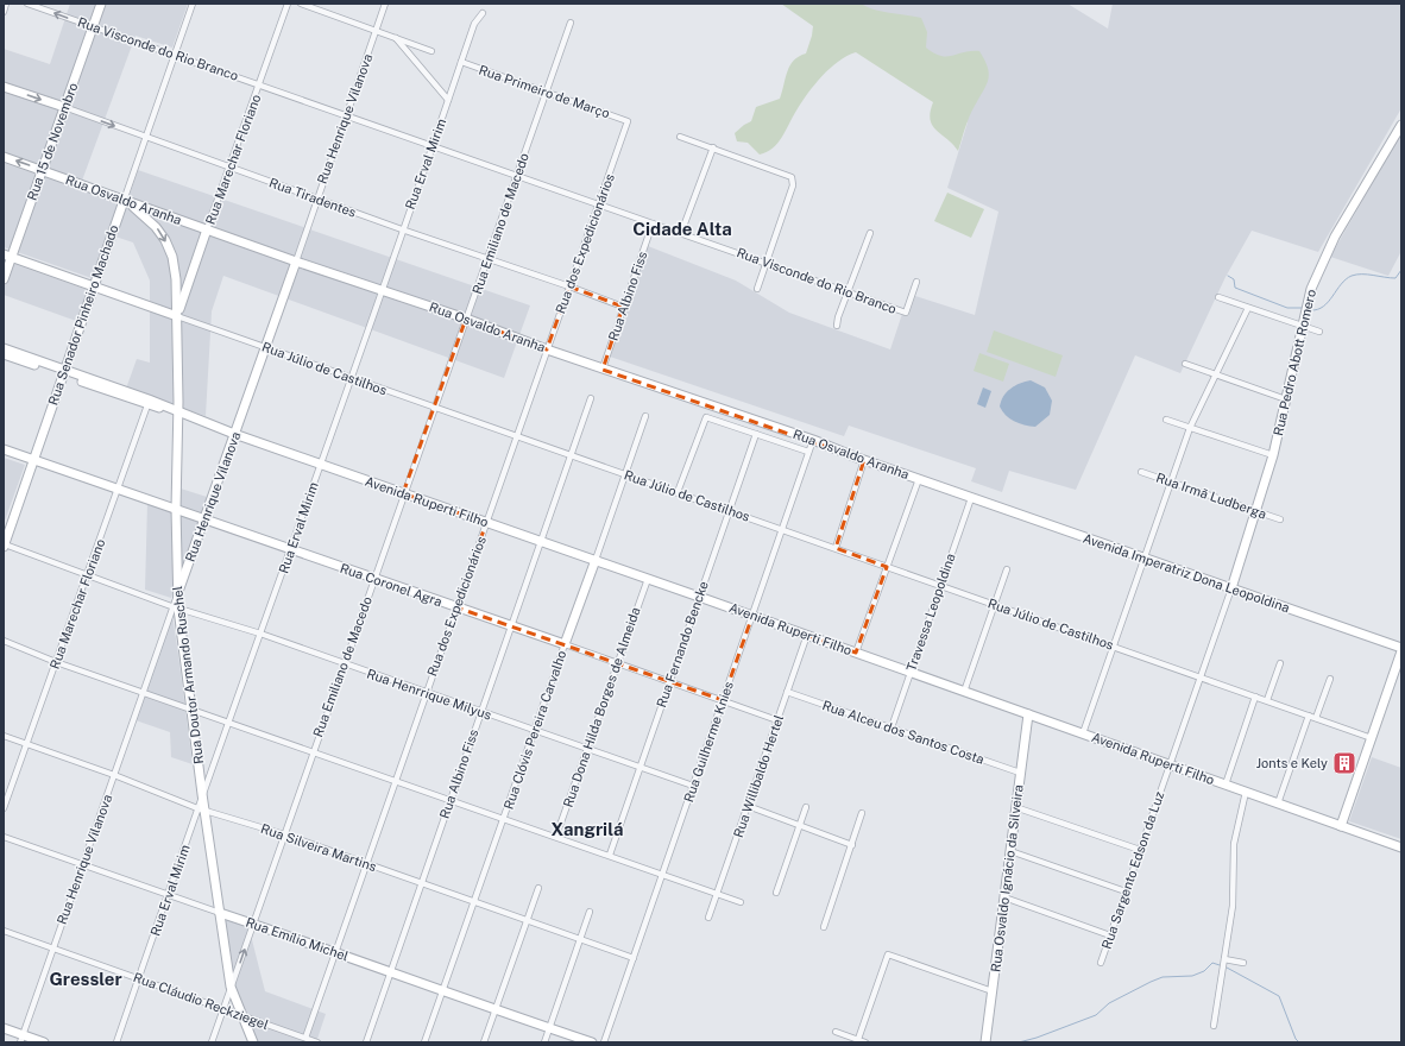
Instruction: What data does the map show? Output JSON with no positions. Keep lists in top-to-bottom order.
{
  "streets": {
    "main road": [
      "Rua Henrique Vilanova",
      "Rua 15 de Novembro",
      "Rua Marechar Floriano",
      "Rua Tiradentes",
      "Rua Osvaldo Aranha",
      "Rua Senador Pinheiro Machado",
      "Rua Pedro Abott Romero",
      "Rua Júlio de Castilhos",
      "Avenida Ruperti Filho",
      "Avenida Imperatriz Dona Leopoldina",
      "Rua Coronel Agra",
      "Rua Doutor Armando Ruschel",
      "Rua Clóvis Pereira Carvalho",
      "Rua Osvaldo Ignácio da Silveira",
      "Rua Emílio Michel"
    ],
    "street": [
      "Rua Visconde do Rio Branco",
      "Rua Primeiro de Março",
      "Rua Erval Mirim",
      "Rua Emiliano de Macedo",
      "Rua dos Expedicionários",
      "Rua Albino Fiss",
      "Rua Irmã Ludberga",
      "Travessa Leopoldina",
      "Rua Fernando Bencke",
      "Rua Henrrique Milyus",
      "Rua Dona Hilda Borges de Almeida",
      "Rua Alceu dos Santos Costa",
      "Rua Guilherme Knies",
      "Rua Willibaldo Hertel",
      "Rua Silveira Martins",
      "Rua Sargento Edson da Luz",
      "Rua Cláudio Reckziegel"
    ]
  },
  "crossings": [
    ["Rua Visconde do Rio Branco", "Rua Henrique Vilanova"],
    ["Rua Visconde do Rio Branco", "Rua 15 de Novembro"],
    ["Rua Visconde do Rio Branco", "Rua Marechar Floriano"],
    ["Rua Visconde do Rio Branco", "Rua Erval Mirim"],
    ["Rua Visconde do Rio Branco", "Rua Emiliano de Macedo"],
    ["Rua Visconde do Rio Branco", "Rua dos Expedicionários"],
    ["Rua Visconde do Rio Branco", "Rua Albino Fiss"],
    ["Rua Visconde do Rio Branco", "Rua Senador Pinheiro Machado"],
    ["Rua Primeiro de Março", "Rua Erval Mirim"],
    ["Rua Primeiro de Março", "Rua Emiliano de Macedo"],
    ["Rua Primeiro de Março", "Rua dos Expedicionários"],
    ["Rua Henrique Vilanova", "Rua Tiradentes"],
    ["Rua Henrique Vilanova", "Rua Osvaldo Aranha"],
    ["Rua Henrique Vilanova", "Rua Júlio de Castilhos"],
    ["Rua Henrique Vilanova", "Avenida Ruperti Filho"],
    ["Rua Henrique Vilanova", "Rua Coronel Agra"],
    ["Rua Henrique Vilanova", "Rua Doutor Armando Ruschel"],
    ["Rua Henrique Vilanova", "Rua Henrrique Milyus"],
    ["Rua Henrique Vilanova", "Rua Silveira Martins"],
    ["Rua Henrique Vilanova", "Rua Emílio Michel"],
    ["Rua Henrique Vilanova", "Rua Cláudio Reckziegel"],
    ["Rua 15 de Novembro", "Rua Tiradentes"],
    ["Rua 15 de Novembro", "Rua Osvaldo Aranha"],
    ["Rua 15 de Novembro", "Rua Júlio de Castilhos"],
    ["Rua Marechar Floriano", "Rua Tiradentes"],
    ["Rua Marechar Floriano", "Rua Osvaldo Aranha"],
    ["Rua Marechar Floriano", "Rua Júlio de Castilhos"],
    ["Rua Marechar Floriano", "Avenida Ruperti Filho"],
    ["Rua Marechar Floriano", "Rua Coronel Agra"],
    ["Rua Marechar Floriano", "Rua Doutor Armando Ruschel"],
    ["Rua Marechar Floriano", "Rua Henrrique Milyus"],
    ["Rua Marechar Floriano", "Rua Silveira Martins"],
    ["Rua Erval Mirim", "Rua Tiradentes"],
    ["Rua Erval Mirim", "Rua Osvaldo Aranha"],
    ["Rua Erval Mirim", "Rua Júlio de Castilhos"],
    ["Rua Erval Mirim", "Avenida Ruperti Filho"],
    ["Rua Erval Mirim", "Rua Coronel Agra"],
    ["Rua Erval Mirim", "Rua Doutor Armando Ruschel"],
    ["Rua Erval Mirim", "Rua Henrrique Milyus"],
    ["Rua Erval Mirim", "Rua Silveira Martins"],
    ["Rua Erval Mirim", "Rua Emílio Michel"],
    ["Rua Erval Mirim", "Rua Cláudio Reckziegel"],
    ["Rua Tiradentes", "Rua Emiliano de Macedo"],
    ["Rua Tiradentes", "Rua dos Expedicionários"],
    ["Rua Tiradentes", "Rua Albino Fiss"],
    ["Rua Tiradentes", "Rua Senador Pinheiro Machado"],
    ["Rua Osvaldo Aranha", "Rua Emiliano de Macedo"],
    ["Rua Osvaldo Aranha", "Rua dos Expedicionários"],
    ["Rua Osvaldo Aranha", "Rua Albino Fiss"],
    ["Rua Osvaldo Aranha", "Rua Senador Pinheiro Machado"],
    ["Rua Osvaldo Aranha", "Avenida Imperatriz Dona Leopoldina"],
    ["Rua Osvaldo Aranha", "Travessa Leopoldina"],
    ["Rua Osvaldo Aranha", "Rua Doutor Armando Ruschel"],
    ["Rua Osvaldo Aranha", "Rua Guilherme Knies"],
    ["Rua Emiliano de Macedo", "Rua Júlio de Castilhos"],
    ["Rua Emiliano de Macedo", "Avenida Ruperti Filho"],
    ["Rua Emiliano de Macedo", "Rua Coronel Agra"],
    ["Rua Emiliano de Macedo", "Rua Doutor Armando Ruschel"],
    ["Rua Emiliano de Macedo", "Rua Henrrique Milyus"],
    ["Rua Emiliano de Macedo", "Rua Silveira Martins"],
    ["Rua Emiliano de Macedo", "Rua Emílio Michel"],
    ["Rua Emiliano de Macedo", "Rua Cláudio Reckziegel"],
    ["Rua dos Expedicionários", "Rua Júlio de Castilhos"],
    ["Rua dos Expedicionários", "Avenida Ruperti Filho"],
    ["Rua dos Expedicionários", "Rua Coronel Agra"],
    ["Rua dos Expedicionários", "Rua Henrrique Milyus"],
    ["Rua dos Expedicionários", "Rua Silveira Martins"],
    ["Rua dos Expedicionários", "Rua Emílio Michel"],
    ["Rua dos Expedicionários", "Rua Cláudio Reckziegel"],
    ["Rua Albino Fiss", "Rua Júlio de Castilhos"],
    ["Rua Albino Fiss", "Avenida Ruperti Filho"],
    ["Rua Albino Fiss", "Rua Coronel Agra"],
    ["Rua Albino Fiss", "Rua Henrrique Milyus"],
    ["Rua Albino Fiss", "Rua Silveira Martins"],
    ["Rua Albino Fiss", "Rua Emílio Michel"],
    ["Rua Senador Pinheiro Machado", "Rua Júlio de Castilhos"],
    ["Rua Senador Pinheiro Machado", "Avenida Ruperti Filho"],
    ["Rua Senador Pinheiro Machado", "Rua Coronel Agra"],
    ["Rua Senador Pinheiro Machado", "Rua Doutor Armando Ruschel"],
    ["Rua Senador Pinheiro Machado", "Rua Henrrique Milyus"],
    ["Rua Pedro Abott Romero", "Rua Irmã Ludberga"],
    ["Rua Pedro Abott Romero", "Avenida Imperatriz Dona Leopoldina"],
    ["Rua Pedro Abott Romero", "Rua Sargento Edson da Luz"],
    ["Rua Júlio de Castilhos", "Travessa Leopoldina"],
    ["Rua Júlio de Castilhos", "Rua Fernando Bencke"],
    ["Rua Júlio de Castilhos", "Rua Doutor Armando Ruschel"],
    ["Rua Júlio de Castilhos", "Rua Clóvis Pereira Carvalho"],
    ["Rua Júlio de Castilhos", "Rua Guilherme Knies"],
    ["Rua Júlio de Castilhos", "Rua Sargento Edson da Luz"],
    ["Avenida Ruperti Filho", "Travessa Leopoldina"],
    ["Avenida Ruperti Filho", "Rua Fernando Bencke"],
    ["Avenida Ruperti Filho", "Rua Doutor Armando Ruschel"],
    ["Avenida Ruperti Filho", "Rua Dona Hilda Borges de Almeida"],
    ["Avenida Ruperti Filho", "Rua Clóvis Pereira Carvalho"],
    ["Avenida Ruperti Filho", "Rua Guilherme Knies"],
    ["Avenida Ruperti Filho", "Rua Willibaldo Hertel"],
    ["Avenida Ruperti Filho", "Rua Sargento Edson da Luz"],
    ["Avenida Ruperti Filho", "Rua Osvaldo Ignácio da Silveira"],
    ["Avenida Imperatriz Dona Leopoldina", "Travessa Leopoldina"],
    ["Avenida Imperatriz Dona Leopoldina", "Rua Sargento Edson da Luz"],
    ["Rua Coronel Agra", "Rua Fernando Bencke"],
    ["Rua Coronel Agra", "Rua Doutor Armando Ruschel"],
    ["Rua Coronel Agra", "Rua Dona Hilda Borges de Almeida"],
    ["Rua Coronel Agra", "Rua Clóvis Pereira Carvalho"],
    ["Rua Coronel Agra", "Rua Guilherme Knies"],
    ["Rua Coronel Agra", "Rua Willibaldo Hertel"],
    ["Travessa Leopoldina", "Rua Alceu dos Santos Costa"],
    ["Rua Fernando Bencke", "Rua Henrrique Milyus"],
    ["Rua Doutor Armando Ruschel", "Rua Henrrique Milyus"],
    ["Rua Doutor Armando Ruschel", "Rua Silveira Martins"],
    ["Rua Doutor Armando Ruschel", "Rua Emílio Michel"],
    ["Rua Doutor Armando Ruschel", "Rua Cláudio Reckziegel"],
    ["Rua Henrrique Milyus", "Rua Dona Hilda Borges de Almeida"],
    ["Rua Henrrique Milyus", "Rua Clóvis Pereira Carvalho"],
    ["Rua Henrrique Milyus", "Rua Guilherme Knies"],
    ["Rua Clóvis Pereira Carvalho", "Rua Silveira Martins"],
    ["Rua Clóvis Pereira Carvalho", "Rua Emílio Michel"],
    ["Rua Alceu dos Santos Costa", "Rua Willibaldo Hertel"],
    ["Rua Alceu dos Santos Costa", "Rua Osvaldo Ignácio da Silveira"],
    ["Rua Guilherme Knies", "Rua Silveira Martins"]
  ],
  "districts": ["Cidade Alta", "Xangrilá", "Gressler"],
  "places": {
    "building": ["Jonts e Kely"]
  }
}
